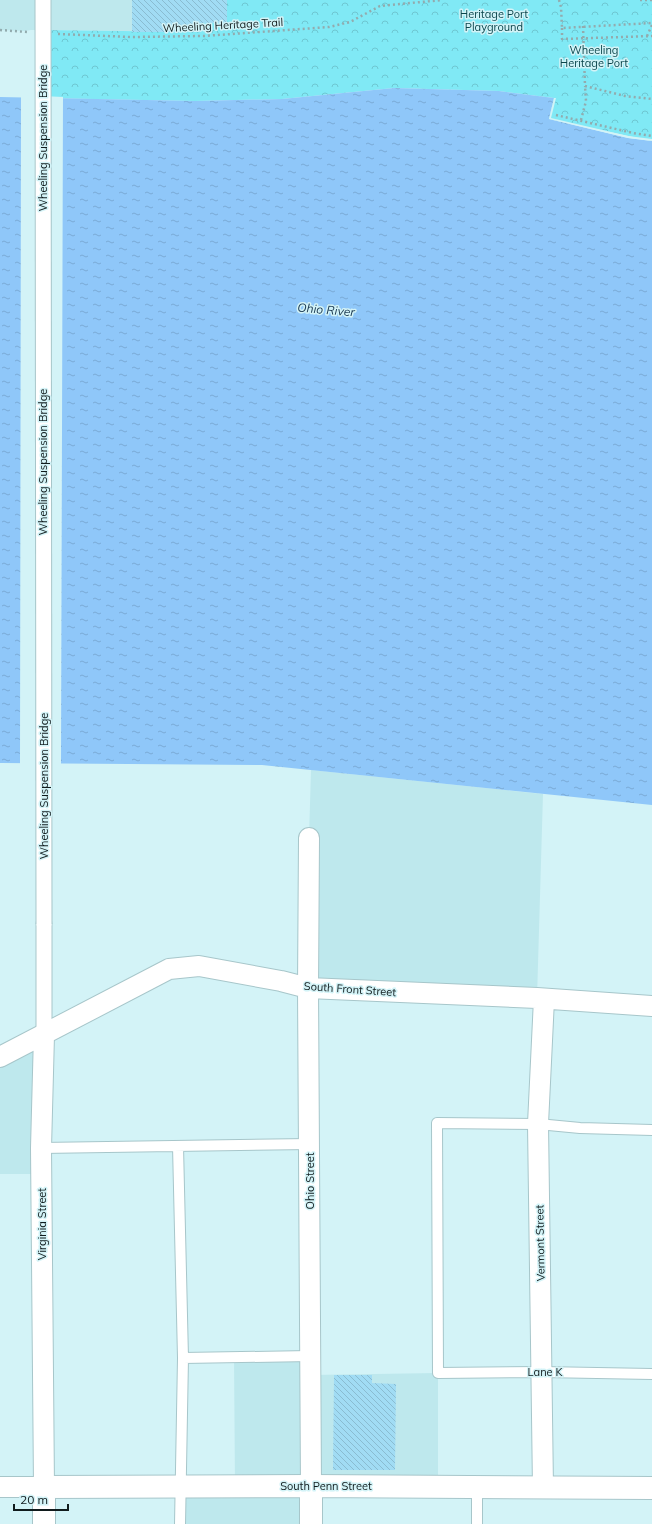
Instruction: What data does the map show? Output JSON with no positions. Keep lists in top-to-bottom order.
{
  "streets": {
    "street": [
      "Wheeling Suspension Bridge",
      "South Front Street",
      "Ohio Street",
      "Virginia Street",
      "Vermont Street",
      "South Penn Street"
    ],
    "lane": ["Lane K"],
    "path": ["Wheeling Heritage Trail"]
  },
  "crossings": [
    ["Wheeling Suspension Bridge", "Virginia Street"],
    ["South Front Street", "Ohio Street"],
    ["South Front Street", "Virginia Street"],
    ["South Front Street", "Vermont Street"],
    ["Ohio Street", "South Penn Street"],
    ["Virginia Street", "South Penn Street"],
    ["Vermont Street", "Lane K"],
    ["Vermont Street", "South Penn Street"]
  ],
  "water": ["Ohio River"],
  "parks": ["Heritage Port Playground", "Wheeling Heritage Port"],
  "scale_bar": "20 m"
}
